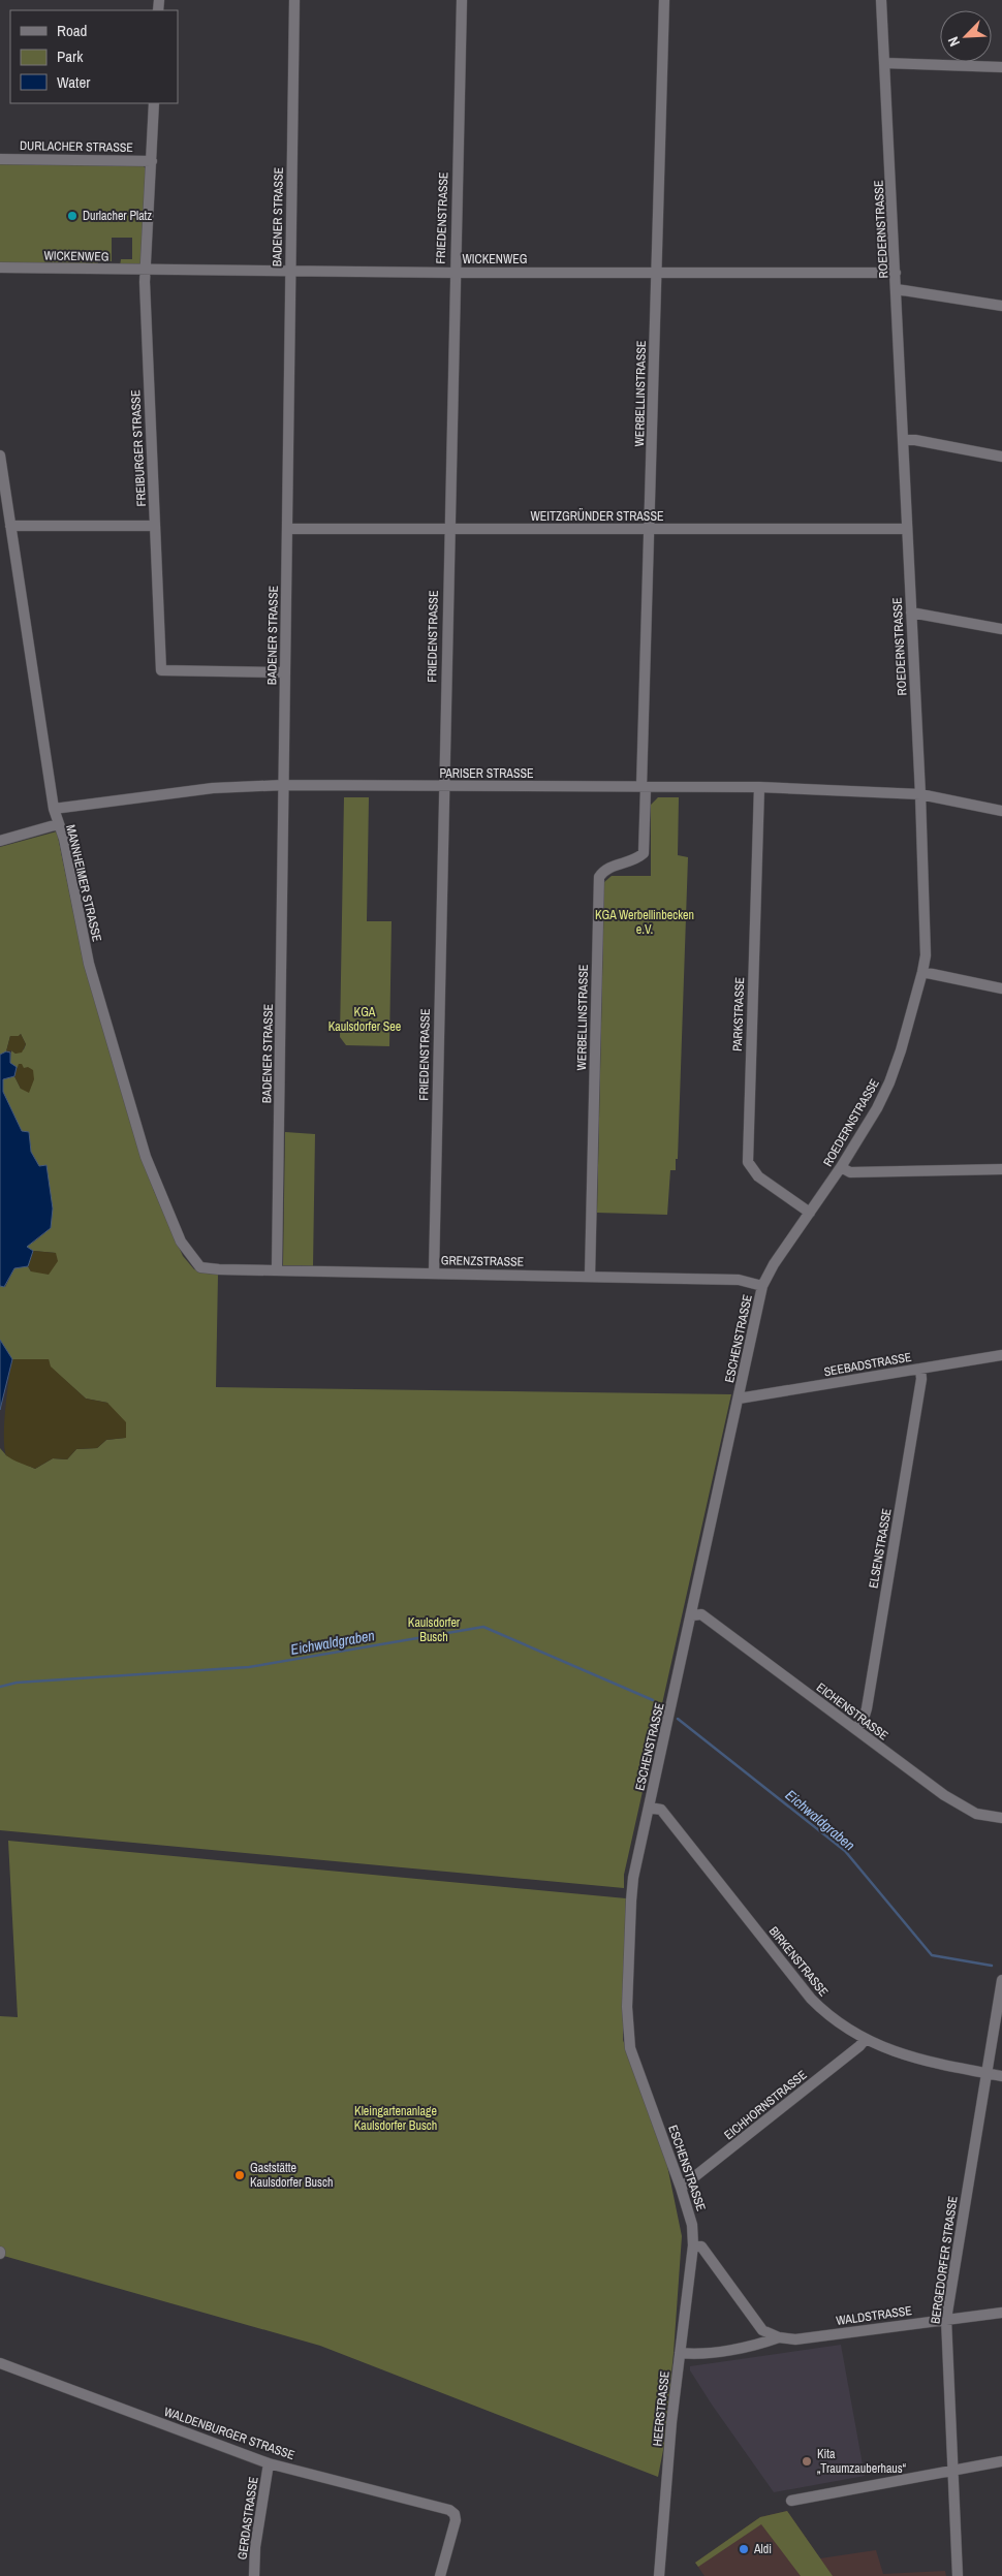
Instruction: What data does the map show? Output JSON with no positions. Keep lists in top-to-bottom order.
{
  "streets": {
    "street": [
      "DURLACHER STRASSE",
      "BADENER STRASSE",
      "FRIEDENSTRASSE",
      "ROEDERNSTRASSE",
      "WICKENWEG",
      "WERBELLINSTRASSE",
      "FREIBURGER STRASSE",
      "WEITZGRÜNDER STRASSE",
      "PARISER STRASSE",
      "MANNHEIMER STRASSE",
      "PARKSTRASSE",
      "GRENZSTRASSE",
      "ESCHENSTRASSE",
      "SEEBADSTRASSE",
      "ELSENSTRASSE",
      "EICHENSTRASSE",
      "BIRKENSTRASSE",
      "EICHHORNSTRASSE",
      "BERGEDORFER STRASSE",
      "WALDSTRASSE",
      "HEERSTRASSE",
      "WALDENBURGER STRASSE",
      "GERDASTRASSE"
    ]
  },
  "crossings": [
    ["DURLACHER STRASSE", "FREIBURGER STRASSE"],
    ["BADENER STRASSE", "WICKENWEG"],
    ["BADENER STRASSE", "FREIBURGER STRASSE"],
    ["BADENER STRASSE", "WEITZGRÜNDER STRASSE"],
    ["BADENER STRASSE", "PARISER STRASSE"],
    ["BADENER STRASSE", "GRENZSTRASSE"],
    ["FRIEDENSTRASSE", "WICKENWEG"],
    ["FRIEDENSTRASSE", "WEITZGRÜNDER STRASSE"],
    ["FRIEDENSTRASSE", "PARISER STRASSE"],
    ["FRIEDENSTRASSE", "GRENZSTRASSE"],
    ["ROEDERNSTRASSE", "WICKENWEG"],
    ["ROEDERNSTRASSE", "WEITZGRÜNDER STRASSE"],
    ["ROEDERNSTRASSE", "PARISER STRASSE"],
    ["ROEDERNSTRASSE", "PARKSTRASSE"],
    ["ROEDERNSTRASSE", "ESCHENSTRASSE"],
    ["WICKENWEG", "WERBELLINSTRASSE"],
    ["WICKENWEG", "FREIBURGER STRASSE"],
    ["WERBELLINSTRASSE", "WEITZGRÜNDER STRASSE"],
    ["WERBELLINSTRASSE", "PARISER STRASSE"],
    ["WERBELLINSTRASSE", "GRENZSTRASSE"],
    ["PARISER STRASSE", "MANNHEIMER STRASSE"],
    ["PARISER STRASSE", "PARKSTRASSE"],
    ["MANNHEIMER STRASSE", "GRENZSTRASSE"],
    ["GRENZSTRASSE", "ESCHENSTRASSE"],
    ["ESCHENSTRASSE", "SEEBADSTRASSE"],
    ["ESCHENSTRASSE", "EICHENSTRASSE"],
    ["ESCHENSTRASSE", "BIRKENSTRASSE"],
    ["ESCHENSTRASSE", "EICHHORNSTRASSE"],
    ["ESCHENSTRASSE", "HEERSTRASSE"],
    ["SEEBADSTRASSE", "ELSENSTRASSE"],
    ["ELSENSTRASSE", "EICHENSTRASSE"],
    ["BIRKENSTRASSE", "EICHHORNSTRASSE"],
    ["BIRKENSTRASSE", "BERGEDORFER STRASSE"],
    ["BERGEDORFER STRASSE", "WALDSTRASSE"],
    ["WALDSTRASSE", "HEERSTRASSE"],
    ["WALDENBURGER STRASSE", "GERDASTRASSE"]
  ],
  "water": ["Eichwaldgraben"],
  "parks": [
    "KGA Werbellinbecken e.V.",
    "KGA Kaulsdorfer See",
    "Kaulsdorfer Busch",
    "Kleingartenanlage Kaulsdorfer Busch"
  ],
  "places": [
    "Durlacher Platz",
    "Gaststätte Kaulsdorfer Busch",
    "Kita „Traumzauberhaus“",
    "Aldi"
  ],
  "legend": ["Road", "Park", "Water"],
  "north": "bottom left"
}
